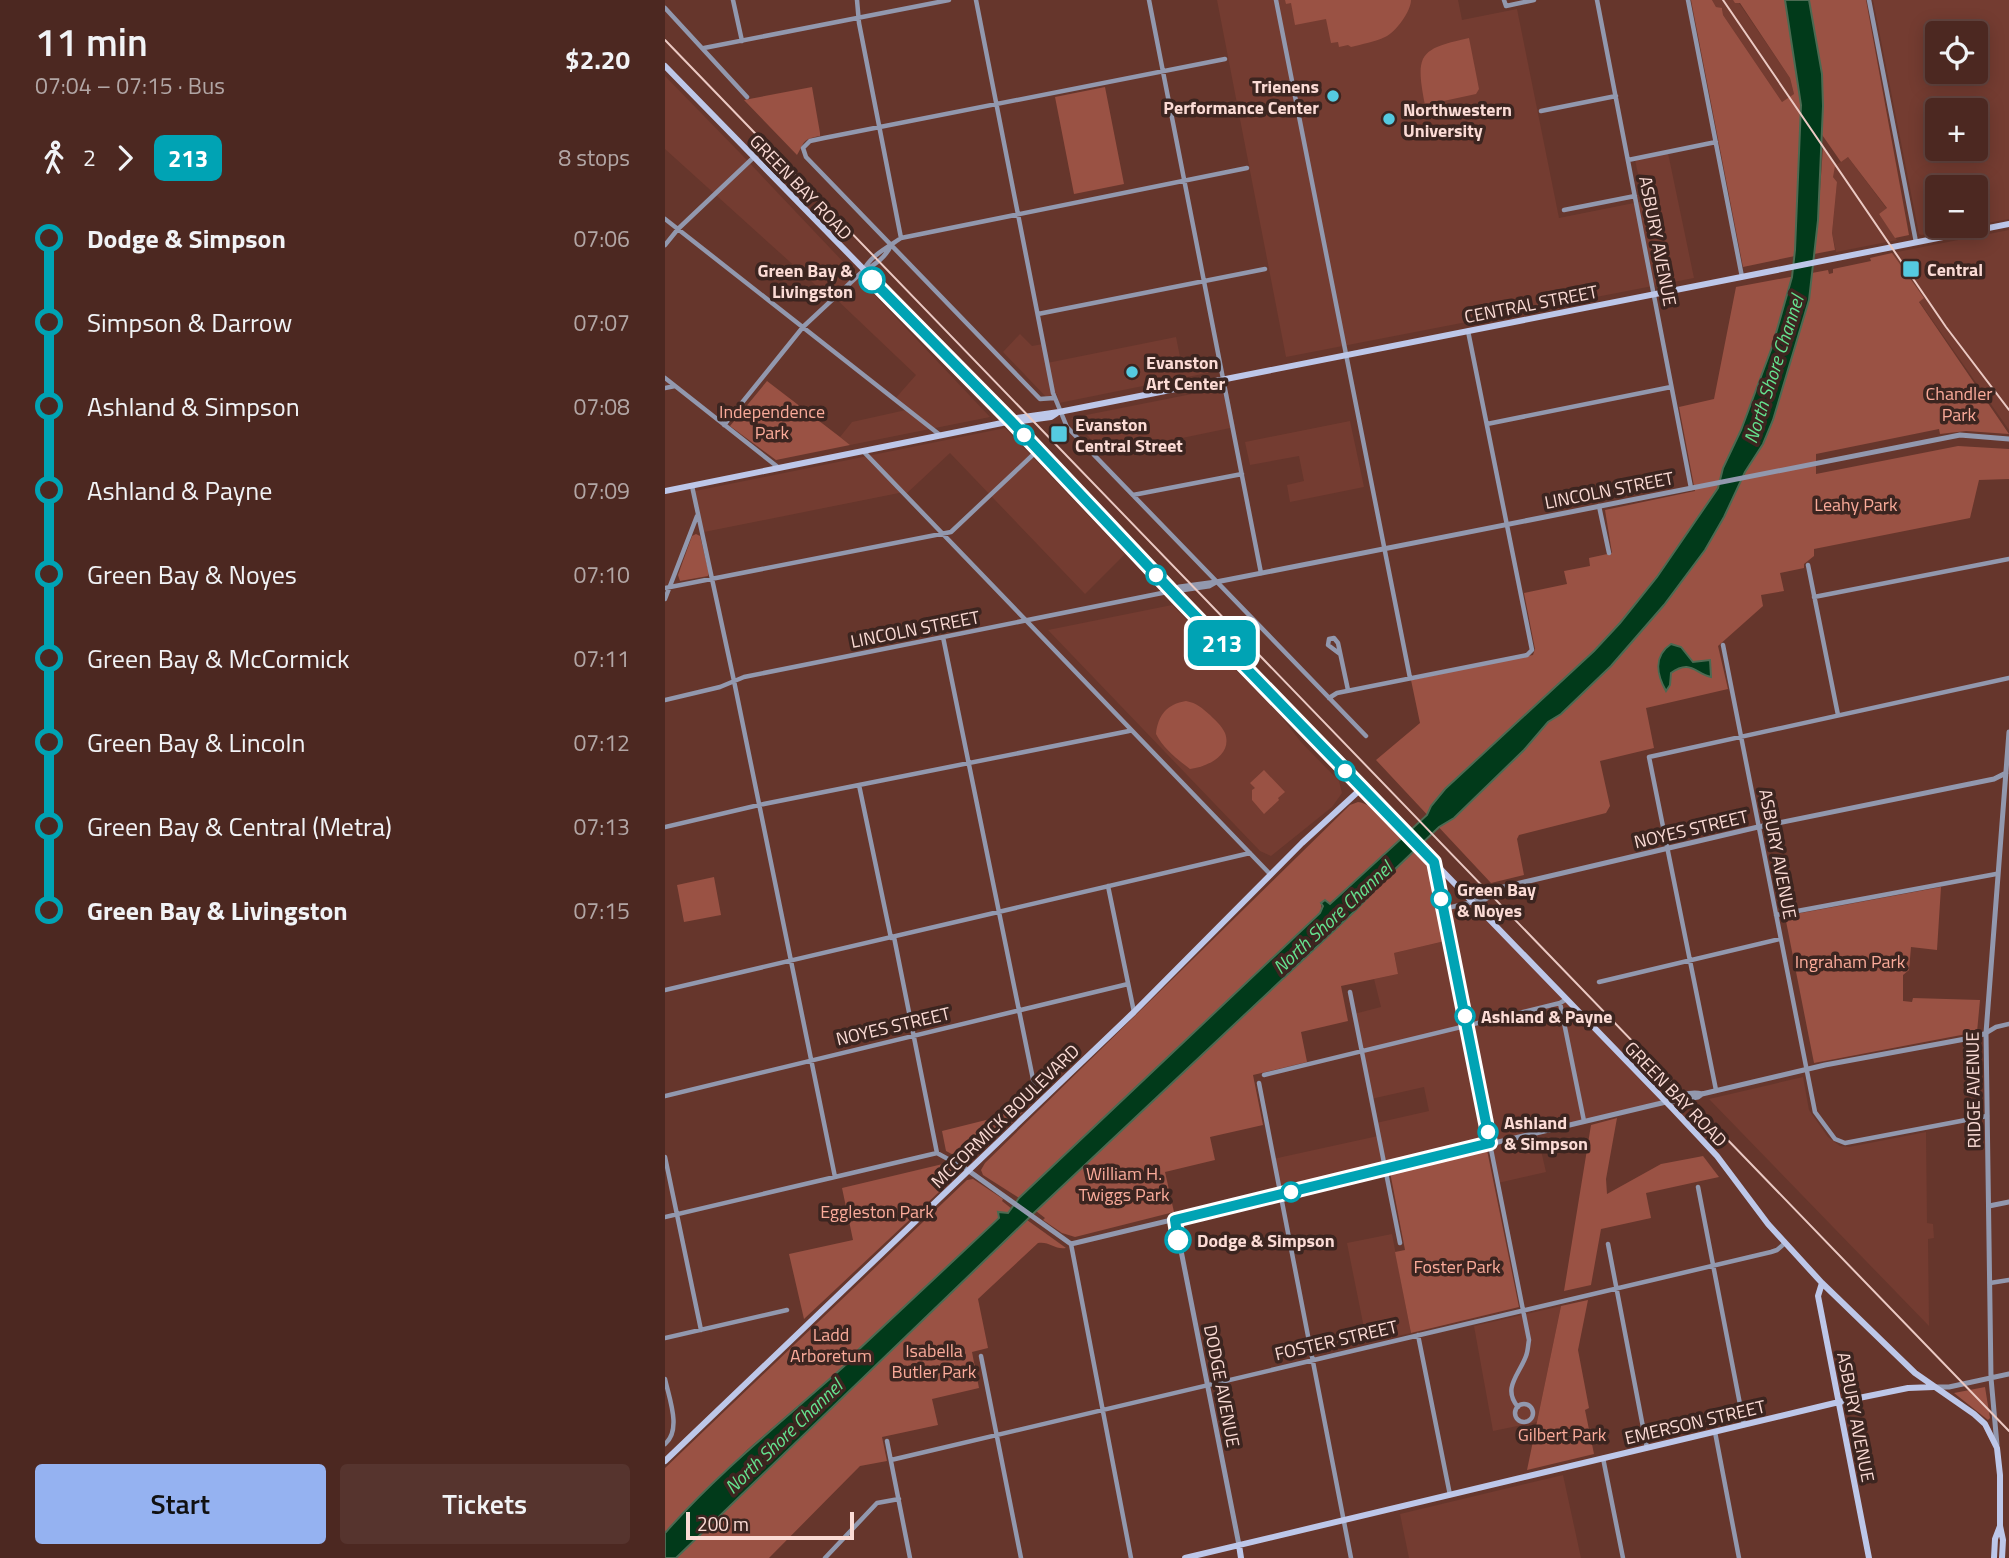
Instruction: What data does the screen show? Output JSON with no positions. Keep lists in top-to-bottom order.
{
  "streets": {
    "main road": [
      "GREEN BAY ROAD",
      "ASBURY AVENUE",
      "CENTRAL STREET",
      "MCCORMICK BOULEVARD",
      "DODGE AVENUE",
      "EMERSON STREET"
    ],
    "street": [
      "LINCOLN STREET",
      "NOYES STREET",
      "RIDGE AVENUE",
      "FOSTER STREET"
    ]
  },
  "crossings": [
    ["GREEN BAY ROAD", "ASBURY AVENUE"],
    ["GREEN BAY ROAD", "CENTRAL STREET"],
    ["GREEN BAY ROAD", "LINCOLN STREET"],
    ["GREEN BAY ROAD", "NOYES STREET"],
    ["GREEN BAY ROAD", "RIDGE AVENUE"],
    ["GREEN BAY ROAD", "MCCORMICK BOULEVARD"],
    ["GREEN BAY ROAD", "FOSTER STREET"],
    ["GREEN BAY ROAD", "EMERSON STREET"],
    ["ASBURY AVENUE", "CENTRAL STREET"],
    ["ASBURY AVENUE", "LINCOLN STREET"],
    ["ASBURY AVENUE", "NOYES STREET"],
    ["ASBURY AVENUE", "RIDGE AVENUE"],
    ["ASBURY AVENUE", "EMERSON STREET"],
    ["NOYES STREET", "RIDGE AVENUE"],
    ["RIDGE AVENUE", "EMERSON STREET"],
    ["FOSTER STREET", "DODGE AVENUE"],
    ["DODGE AVENUE", "EMERSON STREET"]
  ],
  "water": ["North Shore Channel"],
  "parks": [
    "Chandler Park",
    "Independence Park",
    "Leahy Park",
    "Ingraham Park",
    "William H. Twiggs Park",
    "Eggleston Park",
    "Foster Park",
    "Ladd Arboretum",
    "Isabella Butler Park",
    "Gilbert Park"
  ],
  "places": {
    "other": [
      "Trienens Performance Center",
      "Northwestern University",
      "Green Bay & Livingston",
      "Evanston Art Center",
      "Green Bay & Noyes",
      "Ashland & Payne",
      "Ashland & Simpson",
      "Dodge & Simpson"
    ],
    "transit": ["Central", "Evanston Central Street"]
  },
  "lines": ["bus line 213"],
  "scale_bar": "200 m",
  "page": {
    "heading": ["11 min", "07:04 – 07:15 · Bus", "$2.20"],
    "on_map": "213",
    "map_buttons": ["+", "−"],
    "legs": ["2", "213", "8 stops"],
    "list": [
      {
        "name": "Dodge & Simpson",
        "value": "07:06"
      },
      {
        "name": "Simpson & Darrow",
        "value": "07:07"
      },
      {
        "name": "Ashland & Simpson",
        "value": "07:08"
      },
      {
        "name": "Ashland & Payne",
        "value": "07:09"
      },
      {
        "name": "Green Bay & Noyes",
        "value": "07:10"
      },
      {
        "name": "Green Bay & McCormick",
        "value": "07:11"
      },
      {
        "name": "Green Bay & Lincoln",
        "value": "07:12"
      },
      {
        "name": "Green Bay & Central (Metra)",
        "value": "07:13"
      },
      {
        "name": "Green Bay & Livingston",
        "value": "07:15"
      }
    ],
    "buttons": ["Start", "Tickets"],
    "scale": "200 m"
  }
}
